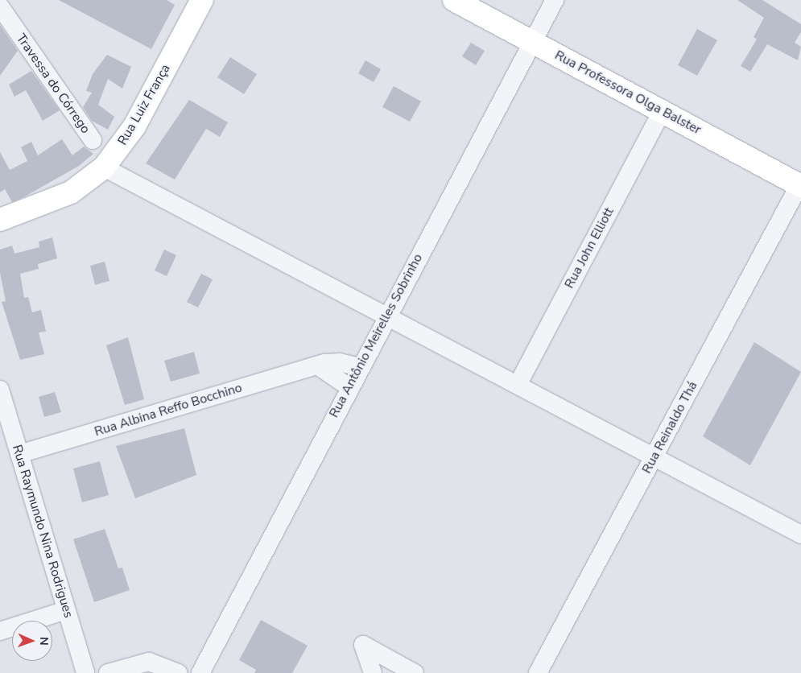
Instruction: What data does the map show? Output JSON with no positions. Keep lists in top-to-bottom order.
{
  "streets": {
    "main road": ["Rua Professora Olga Balster", "Rua Luiz França"],
    "street": [
      "Travessa do Córrego",
      "Rua John Elliott",
      "Rua Antônio Meirelles Sobrinho",
      "Rua Albina Reffo Bocchino",
      "Rua Reinaldo Thá",
      "Rua Raymundo Nina Rodrigues"
    ]
  },
  "crossings": [
    ["Rua Professora Olga Balster", "Rua John Elliott"],
    ["Rua Professora Olga Balster", "Rua Antônio Meirelles Sobrinho"],
    ["Rua Professora Olga Balster", "Rua Reinaldo Thá"],
    ["Rua Antônio Meirelles Sobrinho", "Rua Albina Reffo Bocchino"],
    ["Rua Albina Reffo Bocchino", "Rua Raymundo Nina Rodrigues"]
  ],
  "north": "right"
}
